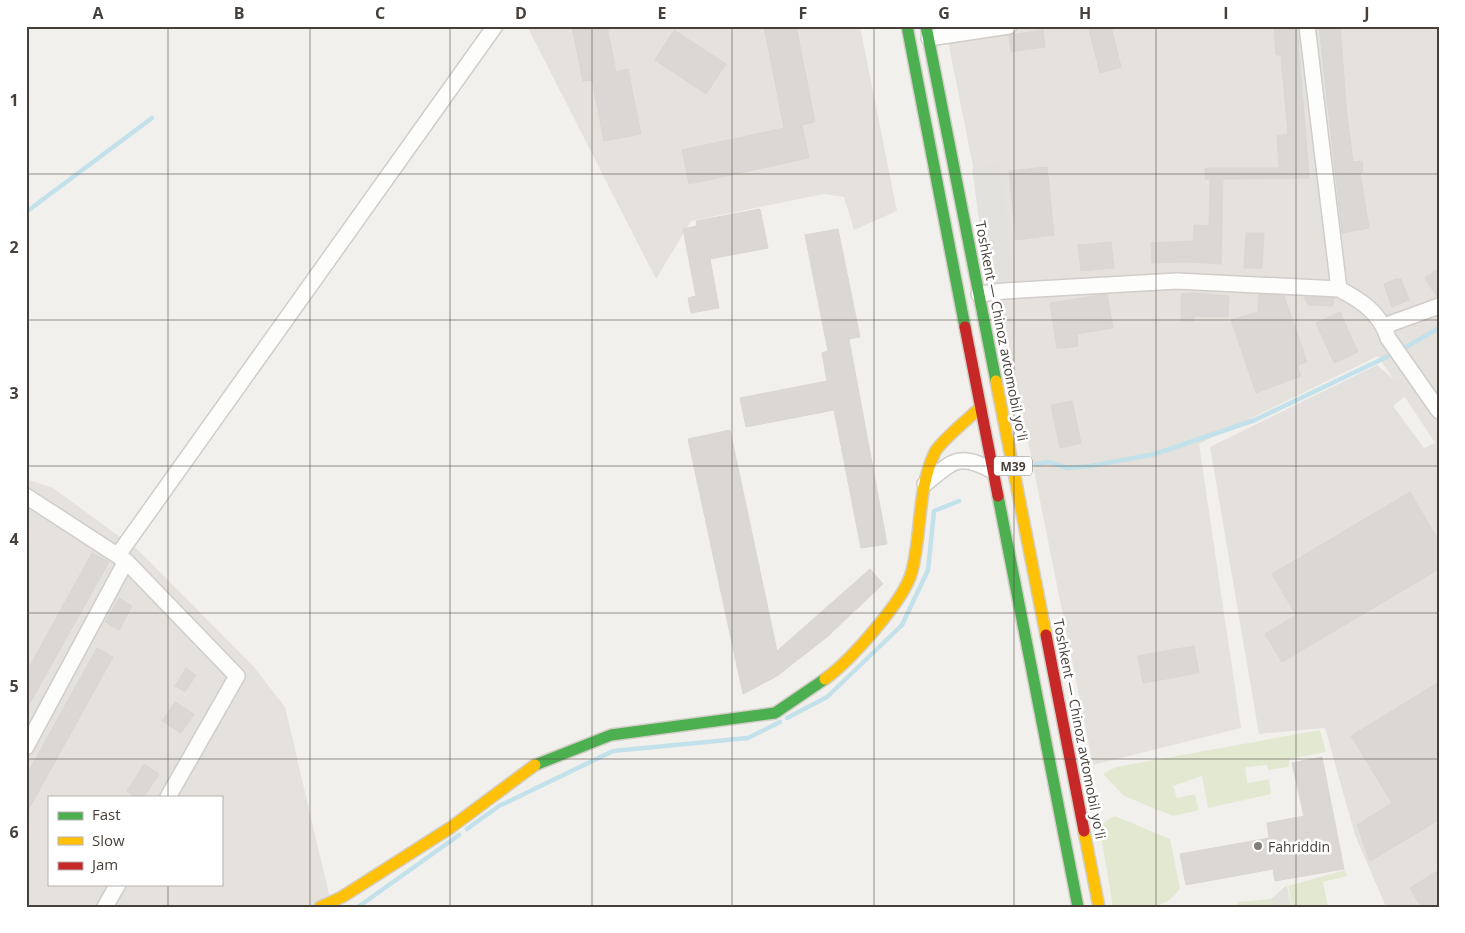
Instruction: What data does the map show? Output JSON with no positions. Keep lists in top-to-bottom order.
{
  "streets": {
    "main road": ["Toshkent — Chinoz avtomobil yoʻli", "M39"]
  },
  "places": ["Fahriddin"],
  "legend": ["Fast", "Slow", "Jam"],
  "grid": {
    "columns": [
      "A",
      "B",
      "C",
      "D",
      "E",
      "F",
      "G",
      "H",
      "I",
      "J"
    ],
    "rows": [
      "1",
      "2",
      "3",
      "4",
      "5",
      "6"
    ]
  }
}
